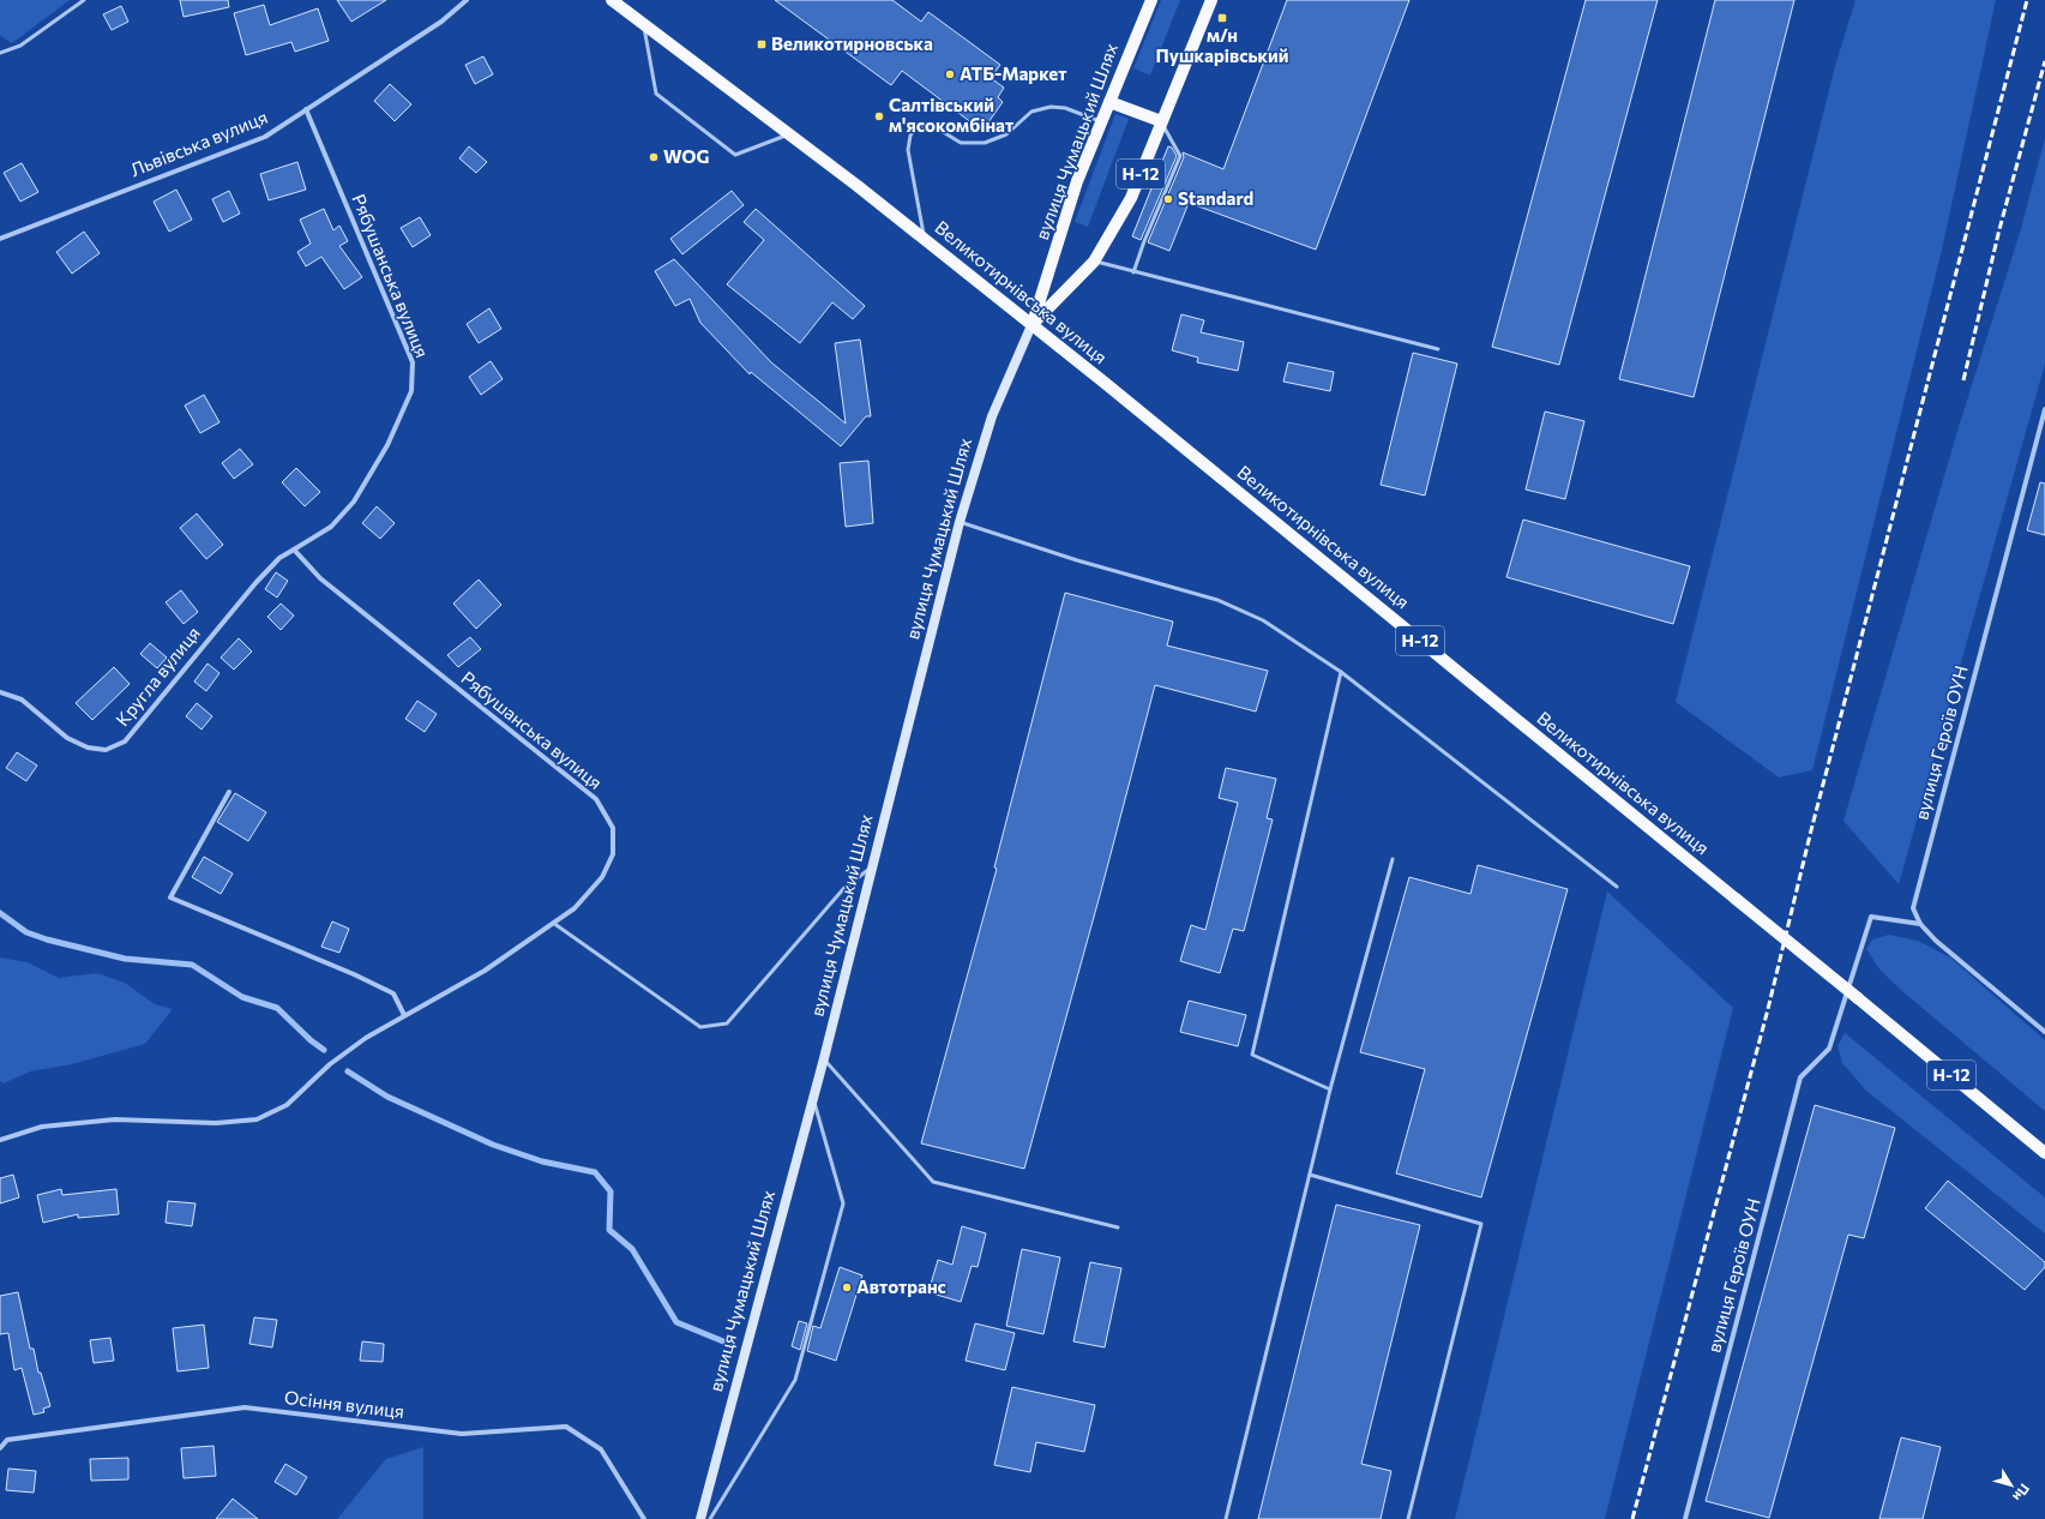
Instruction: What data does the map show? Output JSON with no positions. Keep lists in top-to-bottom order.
{
  "streets": {
    "main road": ["вулиця Чумацький Шлях", "Н-12", "Великотирнівська вулиця"],
    "street": [
      "Львівська вулиця",
      "Рябушанська вулиця",
      "Кругла вулиця",
      "вулиця Героїв ОУН",
      "Осіння вулиця"
    ]
  },
  "crossings": [
    ["вулиця Чумацький Шлях", "Великотирнівська вулиця"],
    ["Львівська вулиця", "Рябушанська вулиця"],
    ["Рябушанська вулиця", "Кругла вулиця"]
  ],
  "places": {
    "transit": ["м/н Пушкарівський", "Великотирновська"],
    "other": [
      "АТБ-Маркет",
      "Салтівський м'ясокомбінат",
      "WOG",
      "Standard",
      "Автотранс"
    ]
  },
  "north": "bottom right"
}
